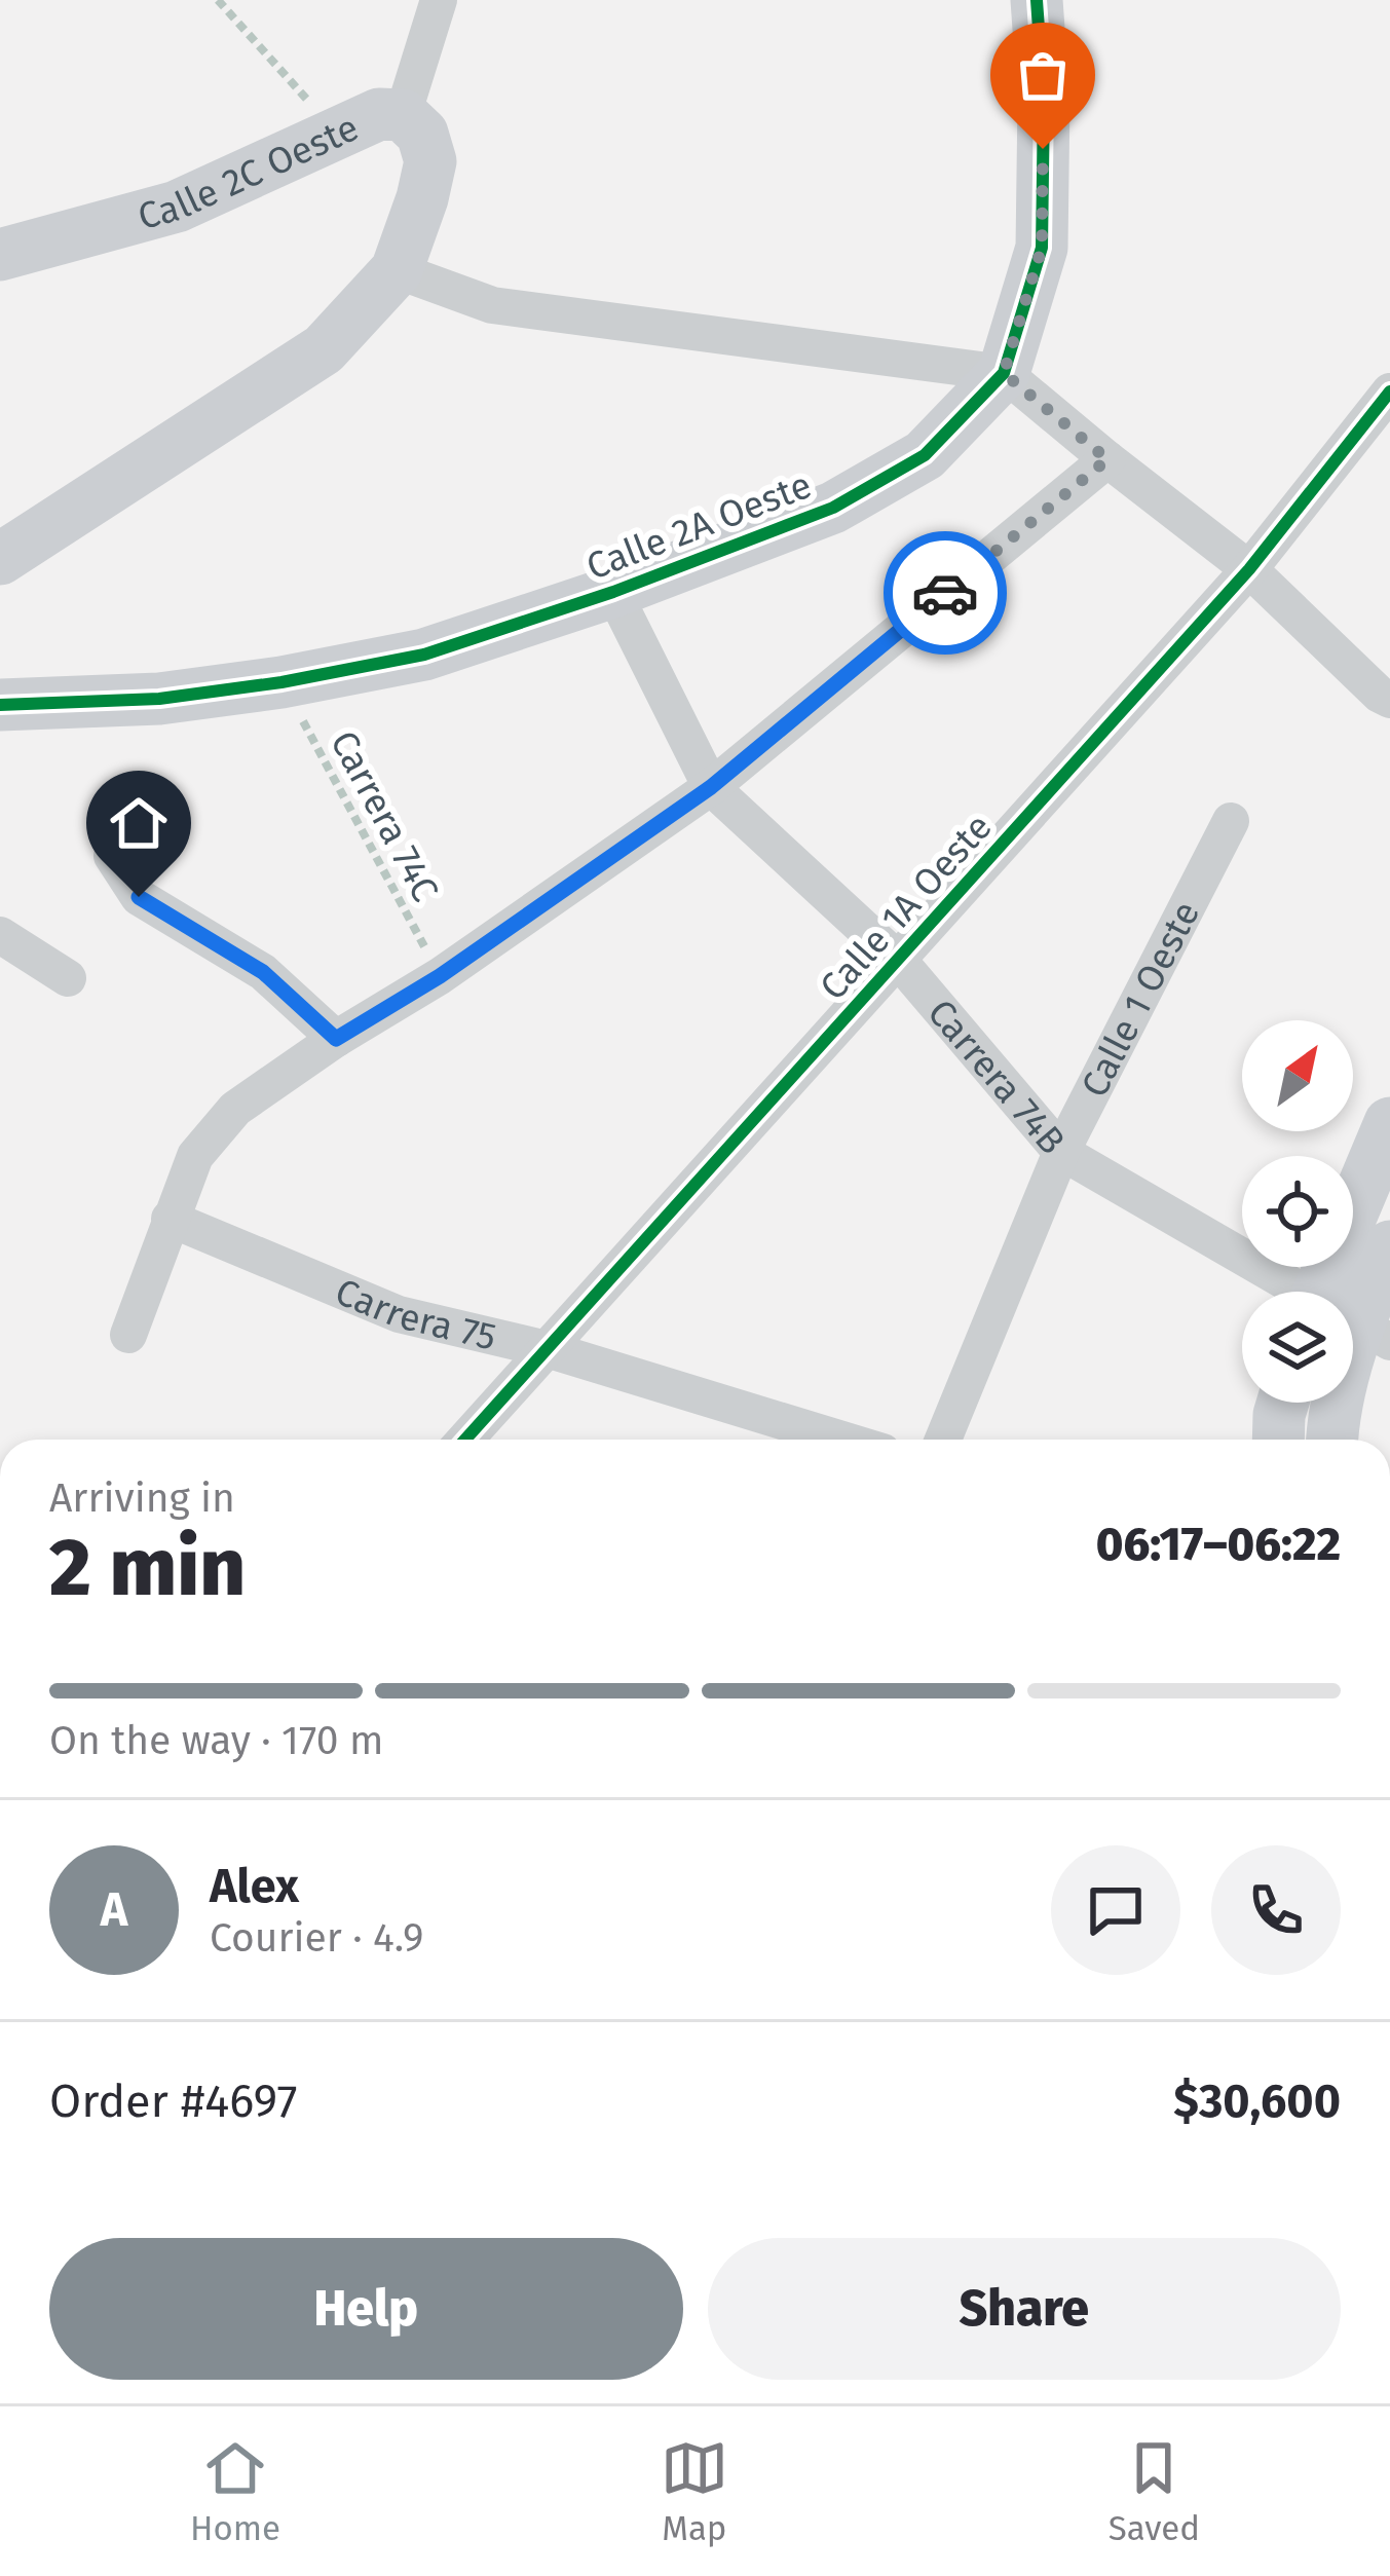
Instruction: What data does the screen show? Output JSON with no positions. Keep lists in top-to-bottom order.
{
  "streets": {
    "street": [
      "Calle 2C Oeste",
      "Calle 2A Oeste",
      "Calle 1A Oeste",
      "Calle 1 Oeste",
      "Carrera 74B",
      "Carrera 75"
    ],
    "path": ["Carrera 74C"]
  },
  "crossings": [
    ["Calle 2A Oeste", "Carrera 74C"],
    ["Calle 2A Oeste", "Carrera 74B"],
    ["Calle 1A Oeste", "Carrera 74B"],
    ["Calle 1A Oeste", "Carrera 75"],
    ["Calle 1 Oeste", "Carrera 74B"]
  ],
  "north": "top right",
  "page": {
    "heading": ["2 min", "Arriving in", "06:17–06:22"],
    "panel": [
      "Alex",
      "Courier · 4.9",
      "Order #4697",
      "$30,600"
    ],
    "bar": "On the way · 170 m",
    "round": "A",
    "buttons": ["Help", "Share"],
    "tabs": ["Home", "Map", "Saved"]
  }
}
